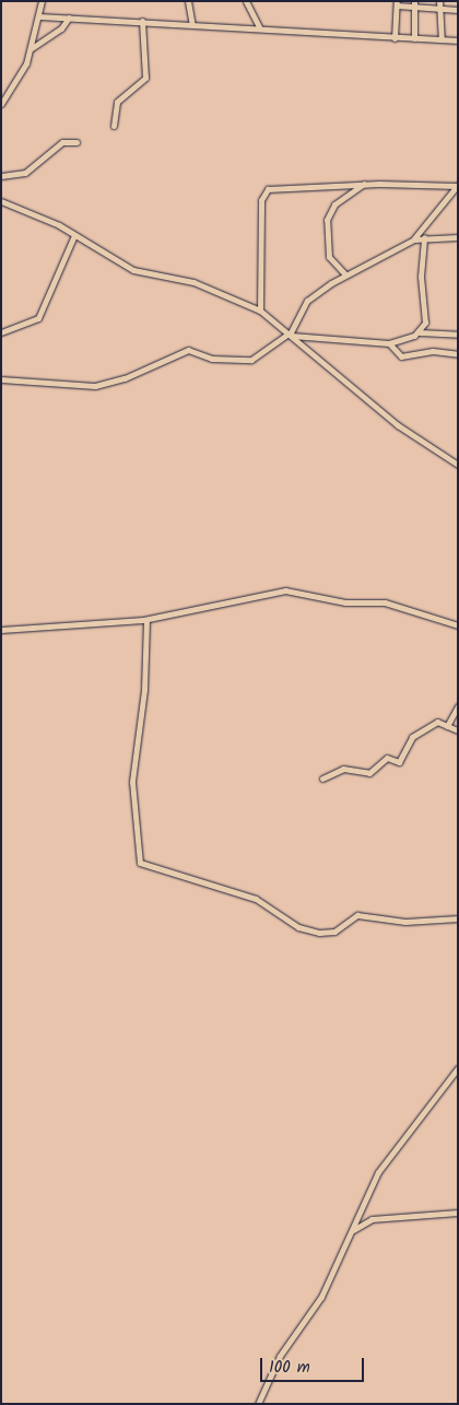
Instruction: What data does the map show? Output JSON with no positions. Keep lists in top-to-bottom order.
{
  "scale_bar": "100 m"
}
